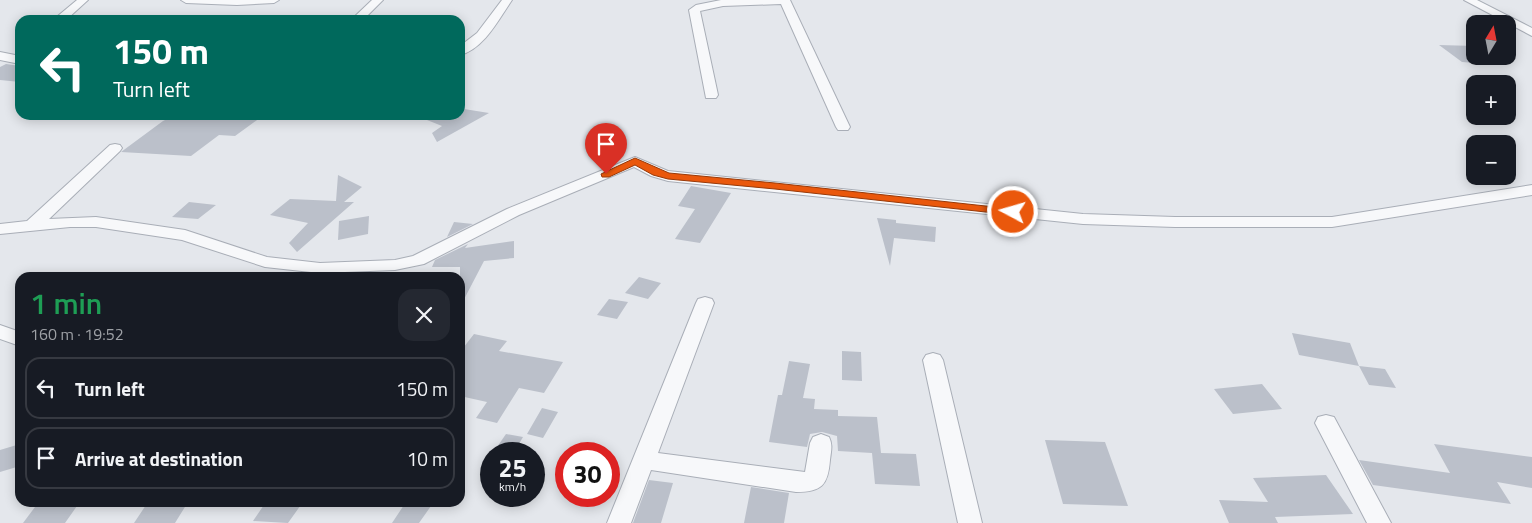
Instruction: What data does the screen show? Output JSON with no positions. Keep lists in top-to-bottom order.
{
  "north": "top",
  "page": {
    "map_buttons": ["+", "−"],
    "turn": ["150 m", "Turn left"],
    "heading": ["1 min", "160 m · 19:52"],
    "list": [
      {
        "name": "Turn left",
        "value": "150 m"
      },
      {
        "name": "Arrive at destination",
        "value": "10 m"
      }
    ],
    "speed": "25 km/h",
    "limit": "30"
  }
}
